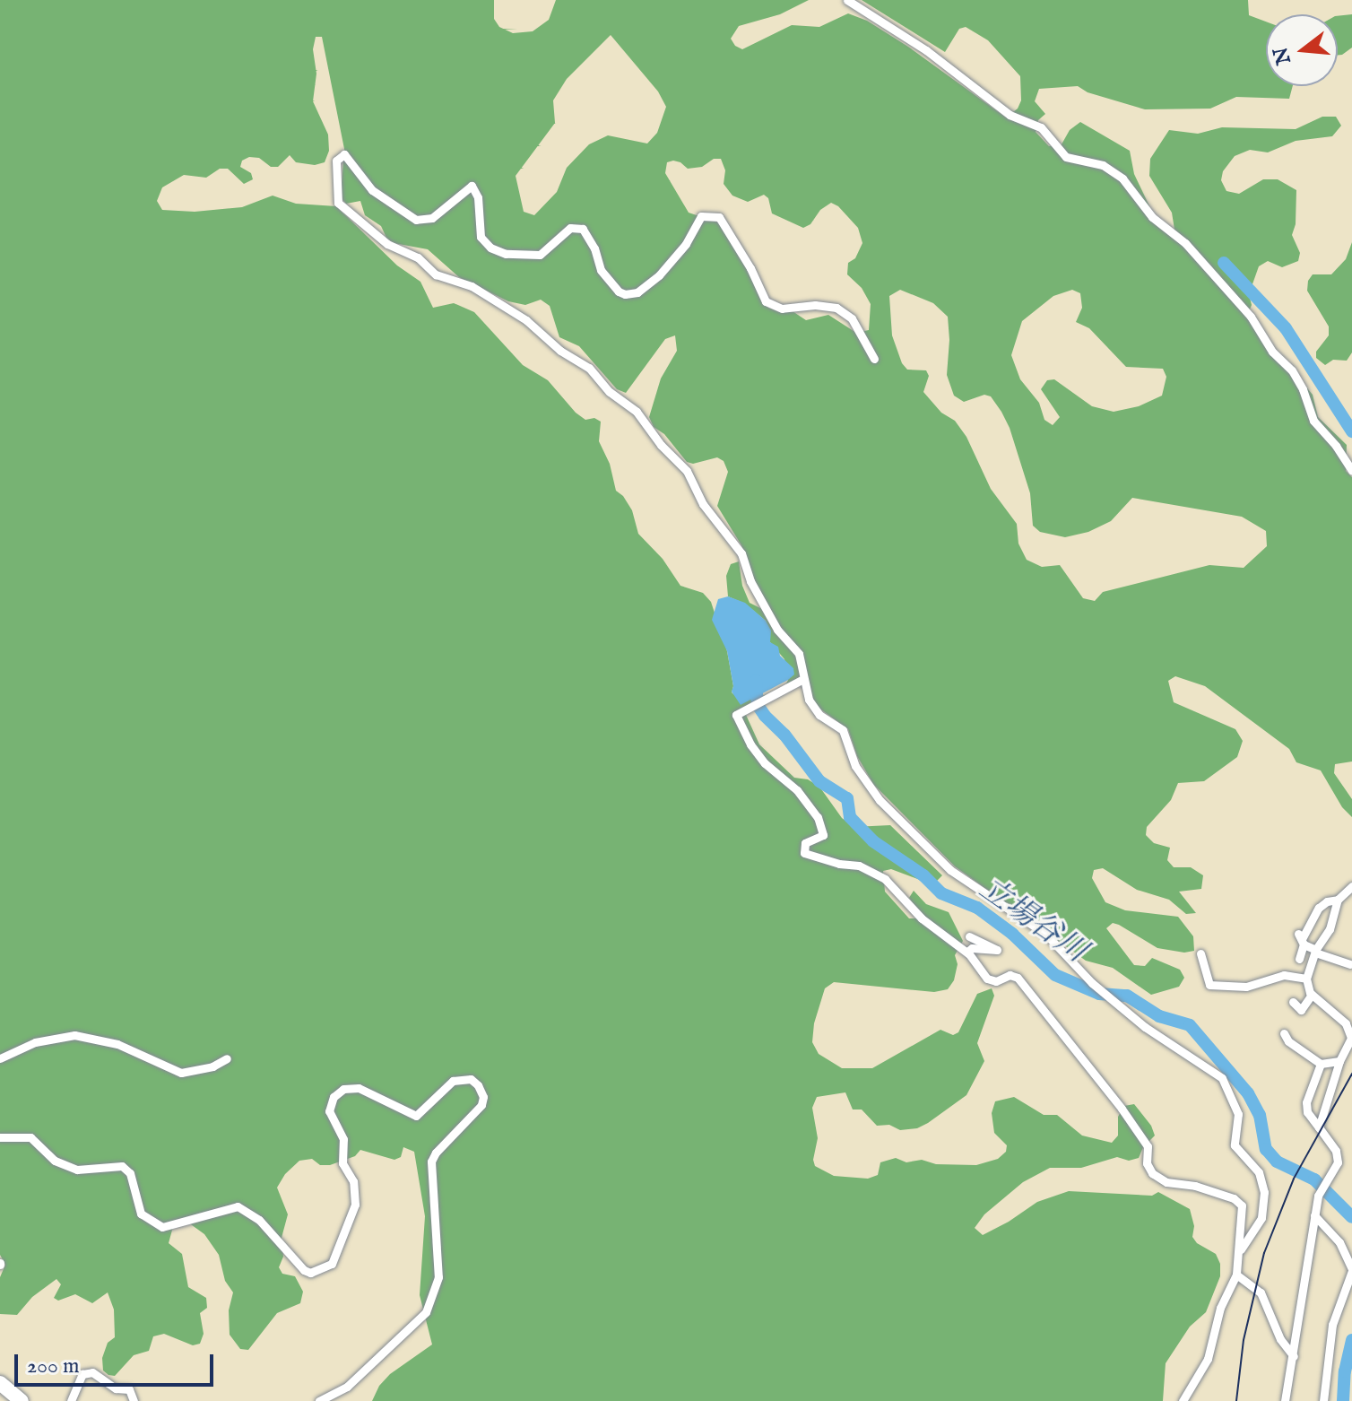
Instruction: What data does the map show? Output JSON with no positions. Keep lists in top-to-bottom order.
{
  "water": ["立場谷川"],
  "scale_bar": "200 m",
  "north": "left"
}
